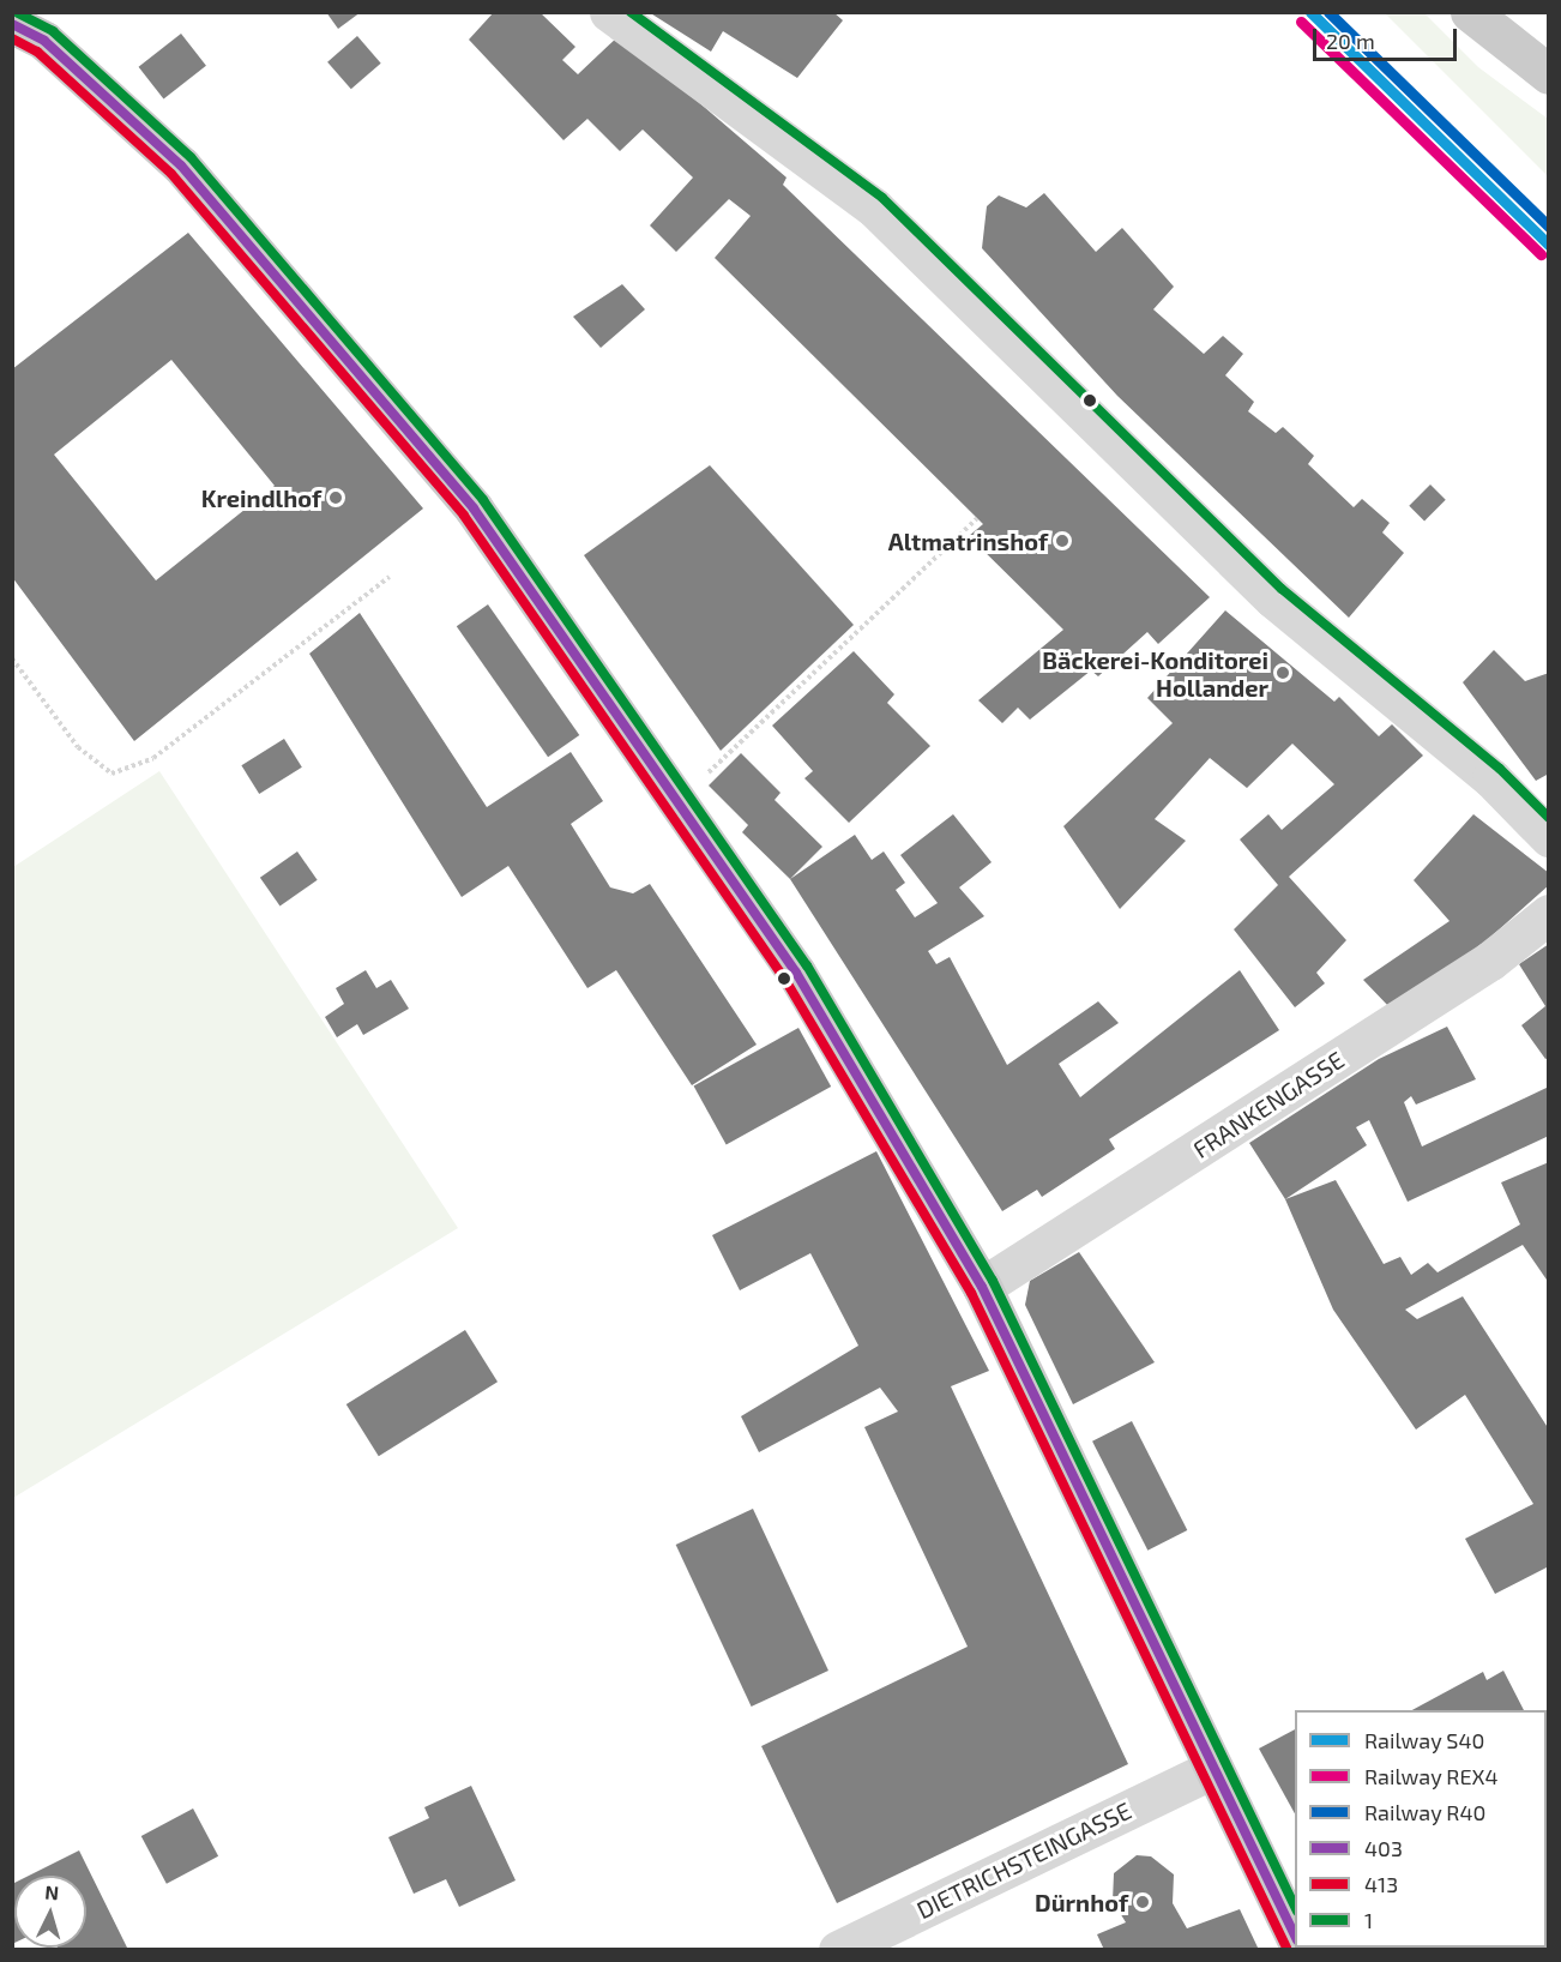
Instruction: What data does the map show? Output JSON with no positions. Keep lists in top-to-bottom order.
{
  "streets": {
    "street": ["FRANKENGASSE", "DIETRICHSTEINGASSE"]
  },
  "places": [
    "Kreindlhof",
    "Altmatrinshof",
    "Bäckerei-Konditorei Hollander",
    "Dürnhof"
  ],
  "lines": [
    "rail line S40",
    "rail line R40",
    "transit line 1",
    "rail line REX4",
    "transit line 403",
    "transit line 413"
  ],
  "legend": [
    "Railway S40",
    "Railway REX4",
    "Railway R40",
    "403",
    "413",
    "1"
  ],
  "scale_bar": "20 m",
  "north": "top"
}
